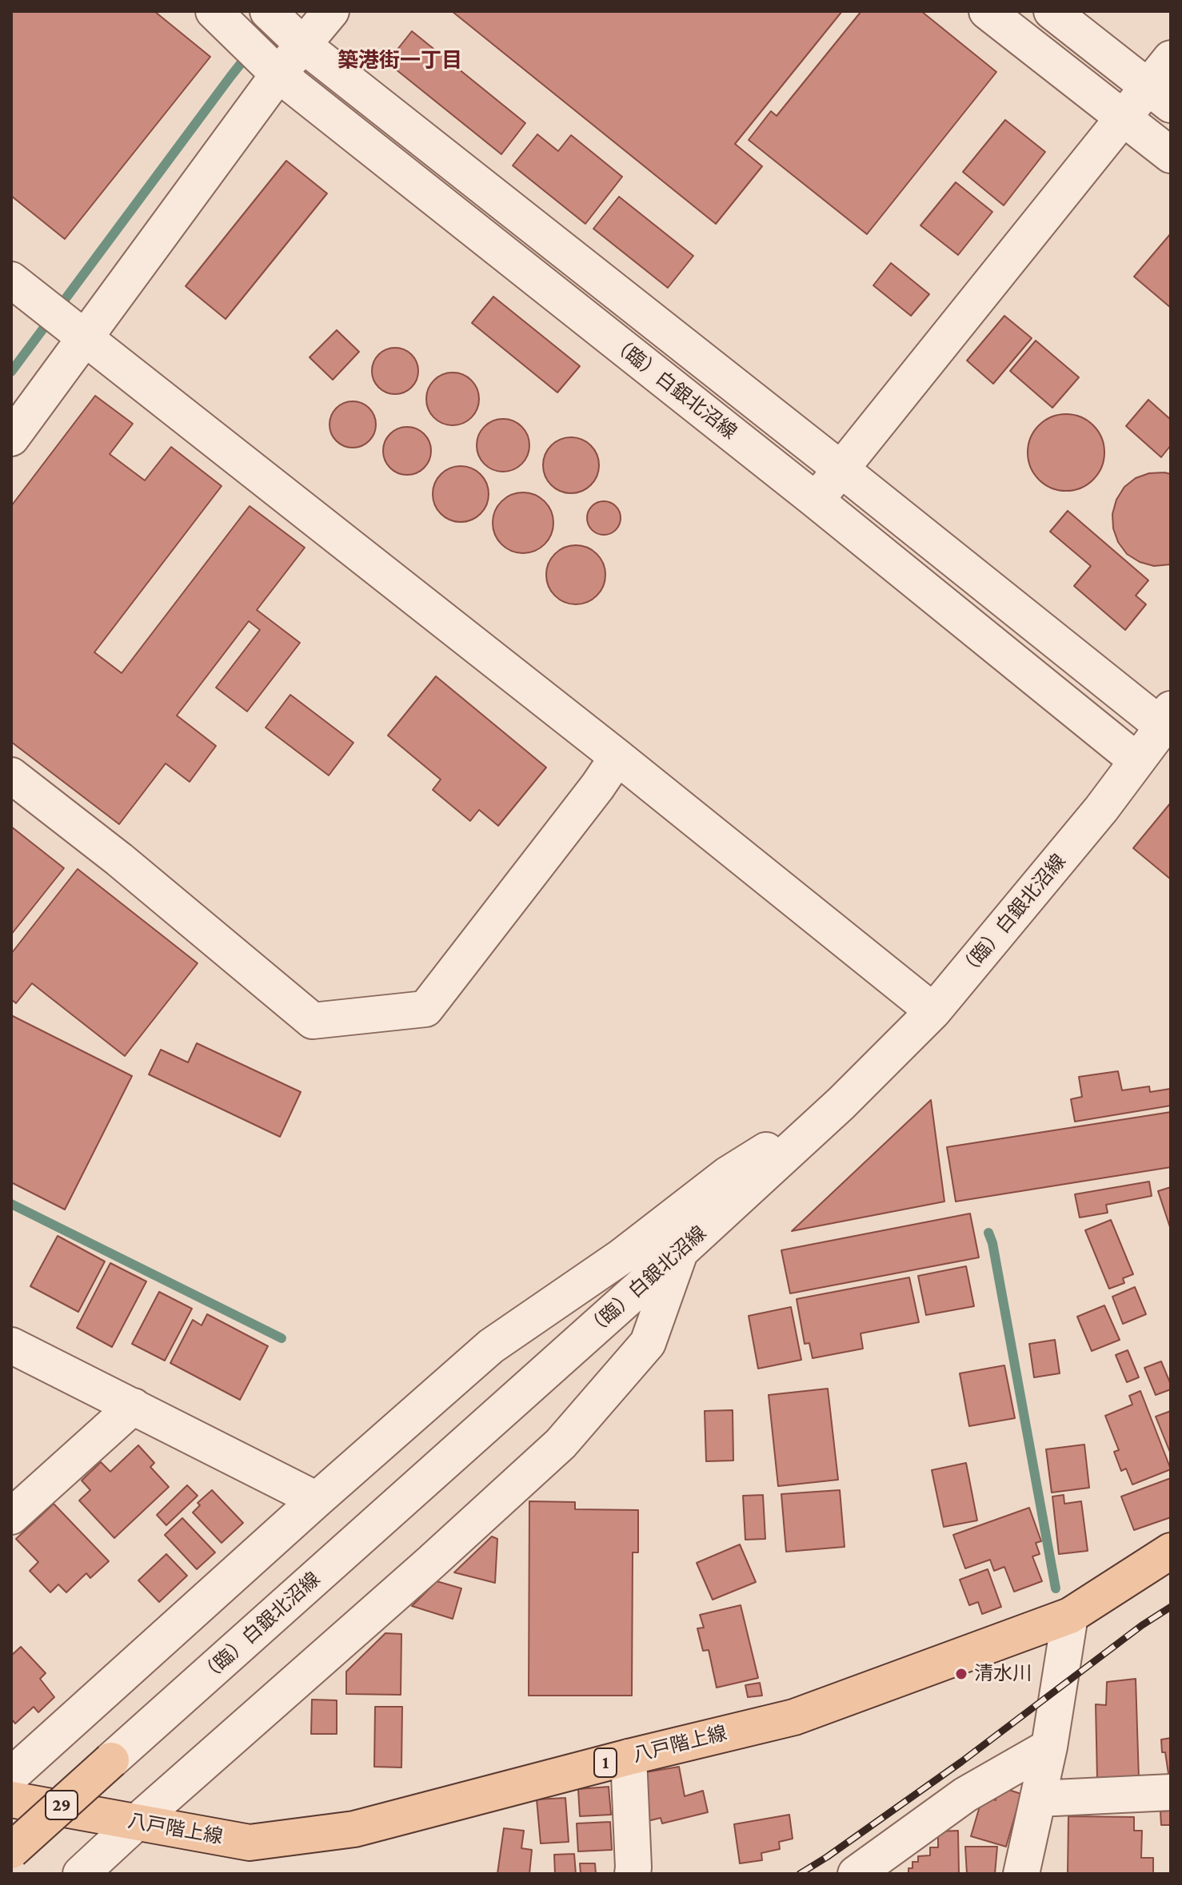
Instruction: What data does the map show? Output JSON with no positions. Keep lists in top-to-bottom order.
{
  "streets": {
    "main road": ["八戸階上線", "1", "29"],
    "street": ["（臨）白銀北沼線"]
  },
  "crossings": [
    ["（臨）白銀北沼線", "29"]
  ],
  "districts": ["築港街一丁目"],
  "places": ["清水川"]
}
